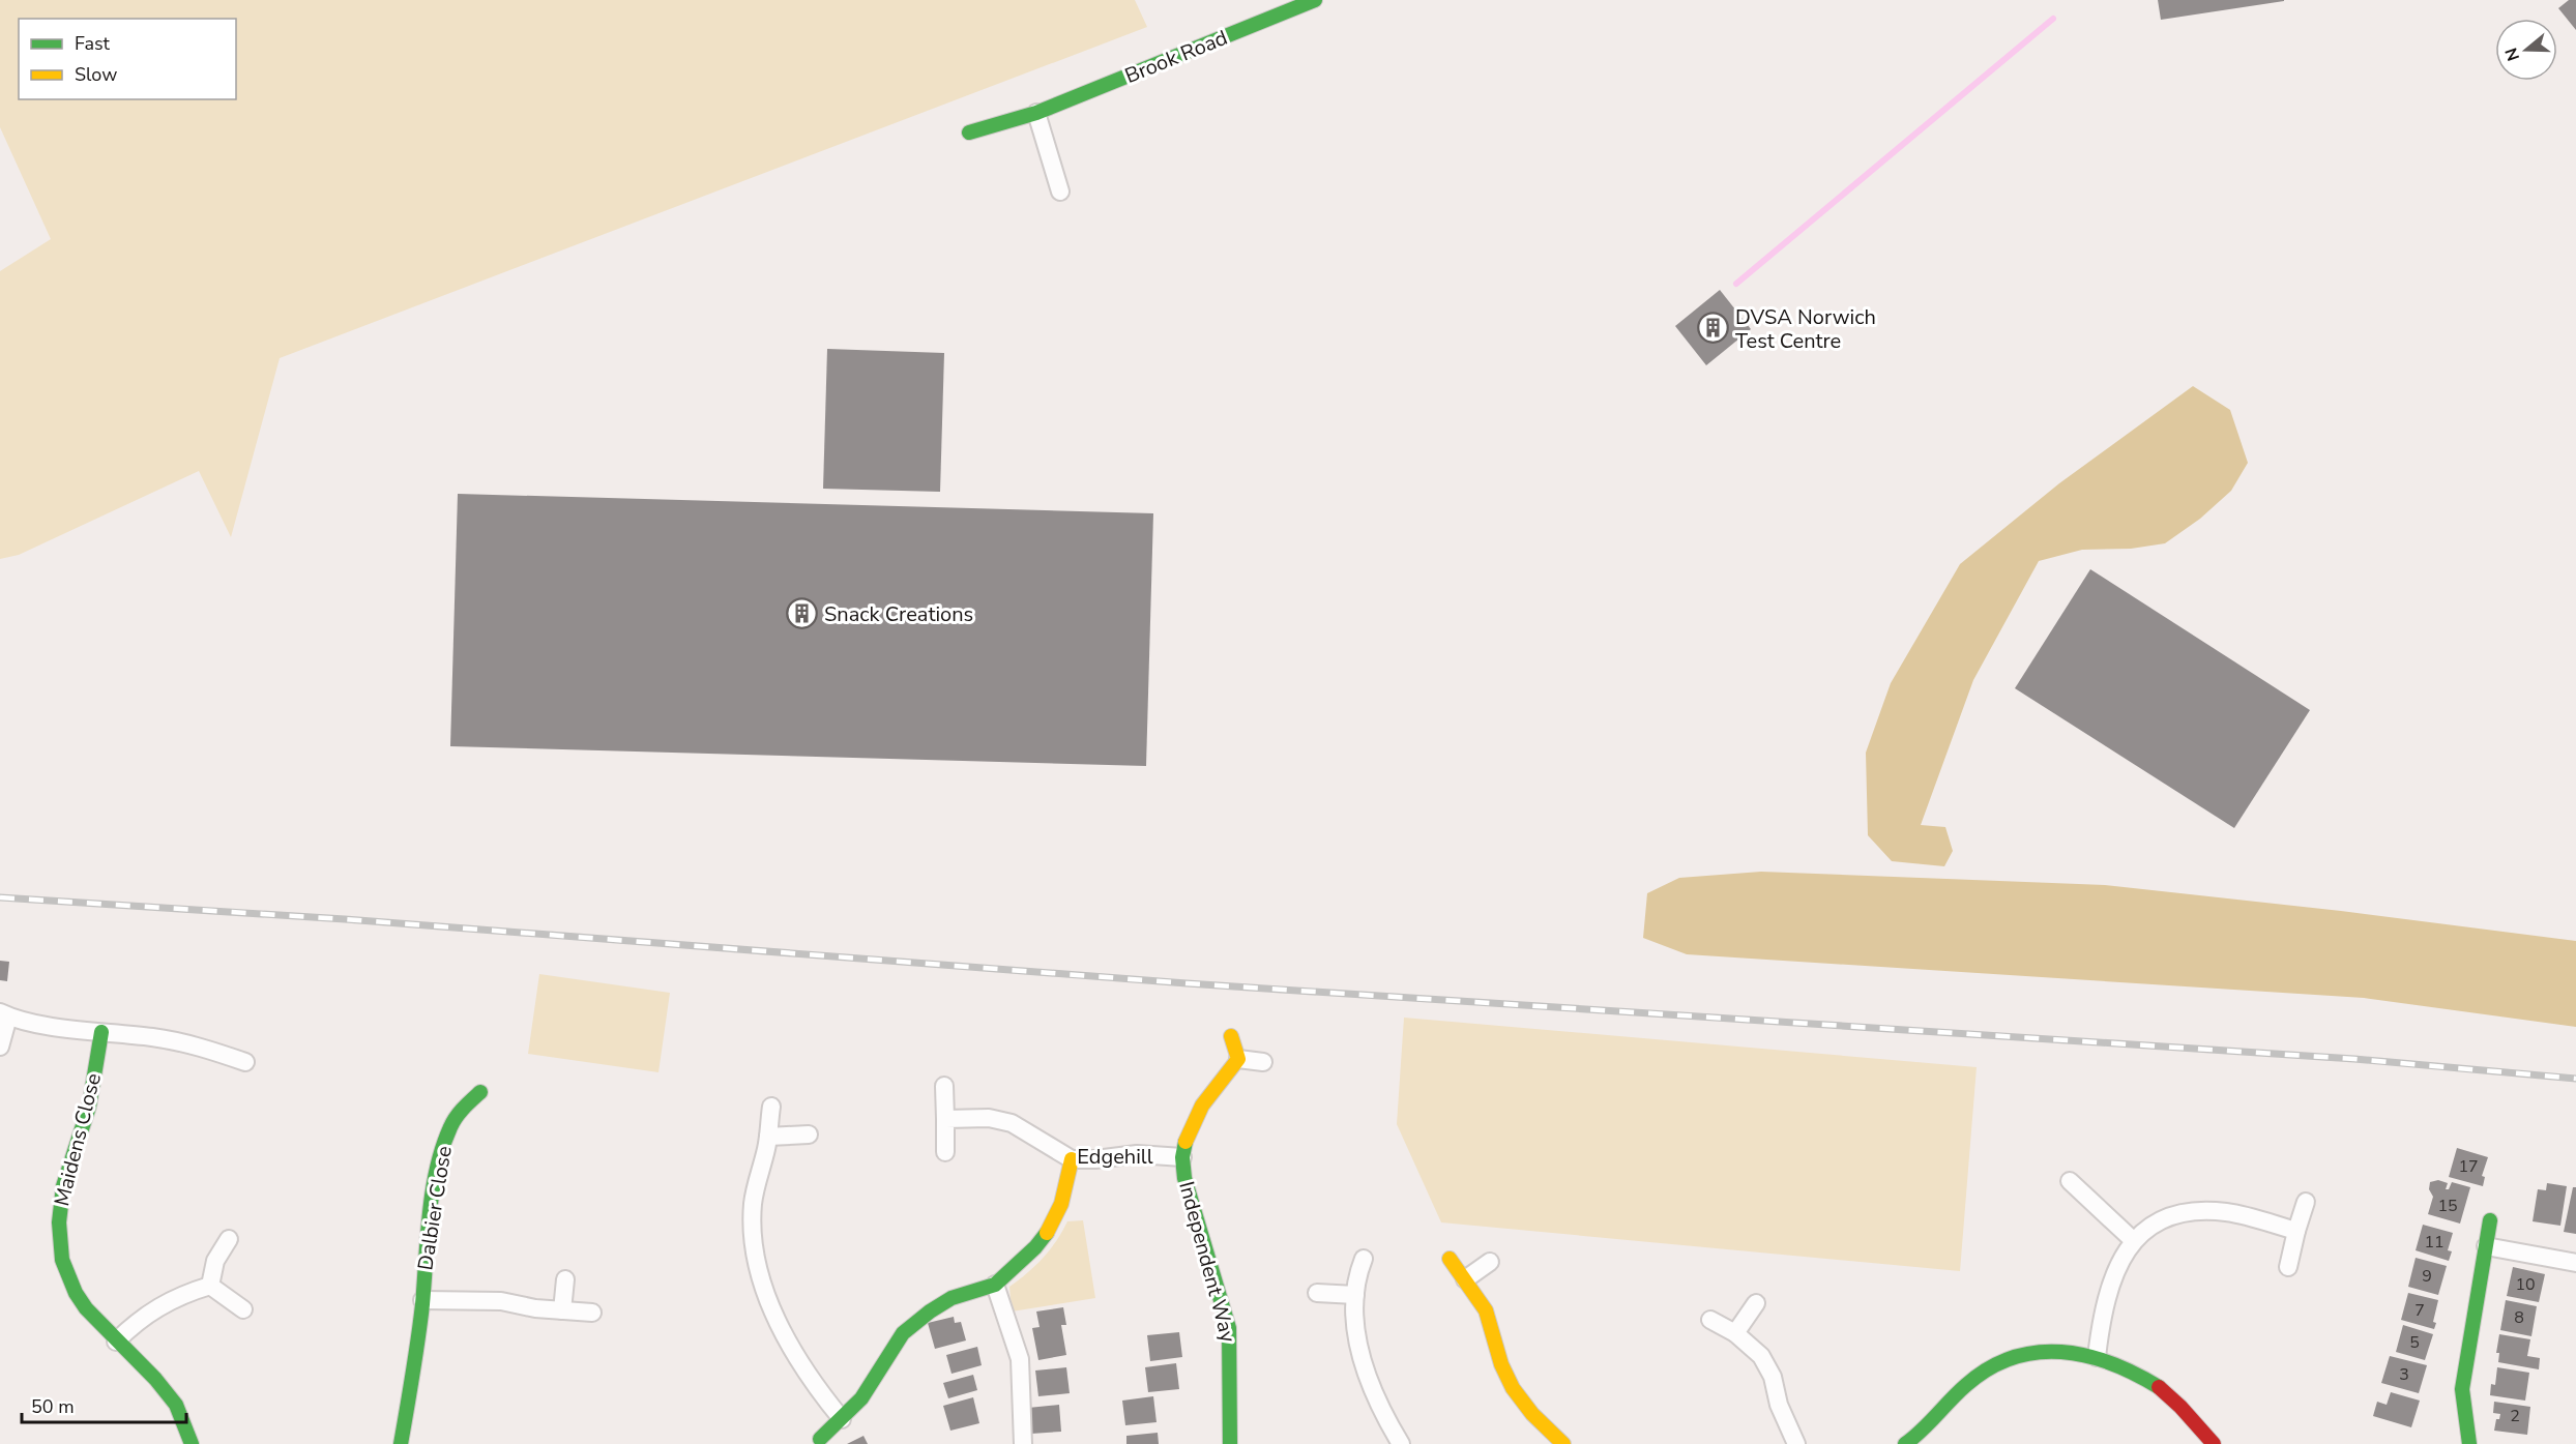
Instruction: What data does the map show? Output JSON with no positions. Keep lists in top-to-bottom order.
{
  "streets": {
    "street": [
      "Brook Road",
      "Maidens Close",
      "Edgehill",
      "Dalbier Close",
      "Independent Way"
    ]
  },
  "crossings": [
    ["Edgehill", "Independent Way"]
  ],
  "places": {
    "building": ["DVSA Norwich Test Centre", "Snack Creations"]
  },
  "house_numbers": [
    "17",
    "15",
    "11",
    "9",
    "10",
    "7",
    "8",
    "5",
    "3",
    "2"
  ],
  "legend": ["Fast", "Slow"],
  "scale_bar": "50 m",
  "north": "left"
}
